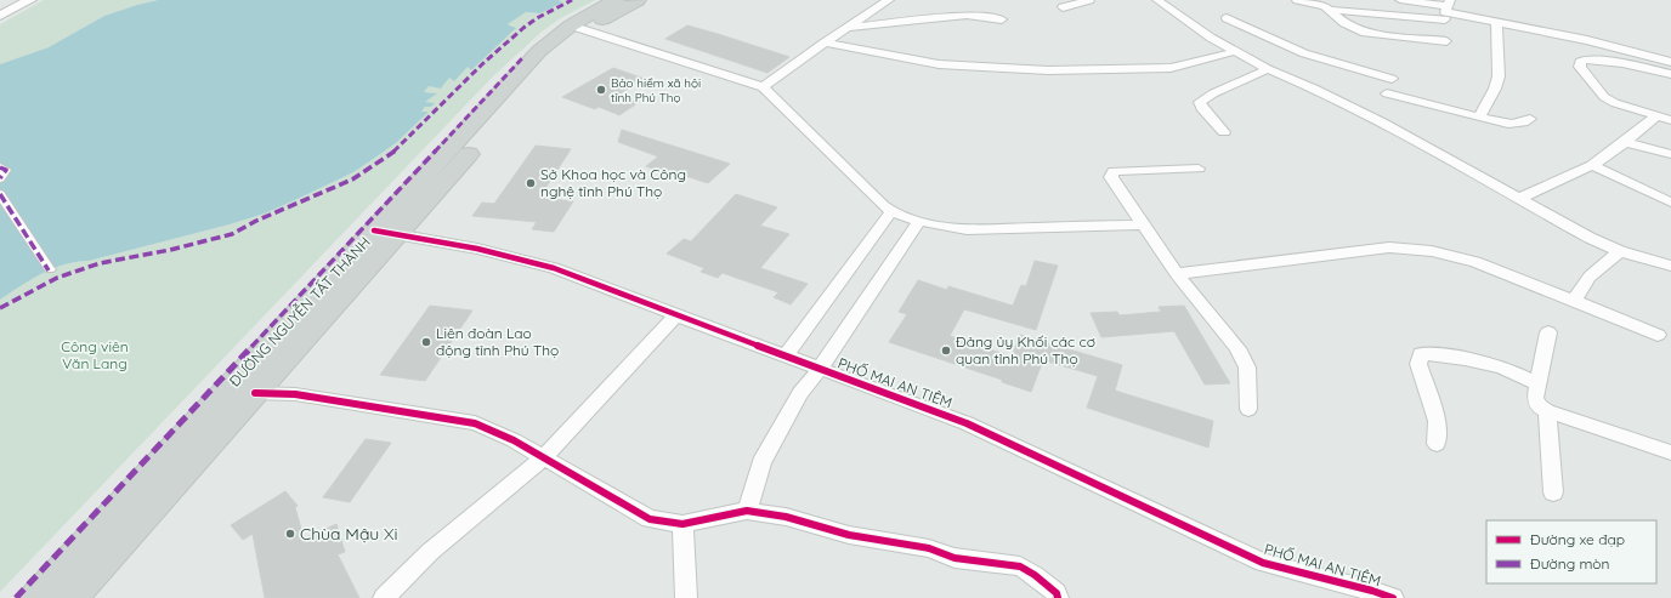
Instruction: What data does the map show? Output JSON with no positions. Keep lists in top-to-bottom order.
{
  "streets": {
    "main road": ["ĐƯỜNG NGUYỄN TẤT THÀNH"],
    "street": ["PHỐ MAI AN TIÊM"]
  },
  "crossings": [
    ["ĐƯỜNG NGUYỄN TẤT THÀNH", "PHỐ MAI AN TIÊM"]
  ],
  "parks": ["Công viên Văn Lang"],
  "places": [
    "Bảo hiểm xã hội tỉnh Phú Thọ",
    "Sở Khoa học và Công nghệ tỉnh Phú Thọ",
    "Liên đoàn Lao động tỉnh Phú Thọ",
    "Đảng ủy Khối các cơ quan tỉnh Phú Thọ",
    "Chùa Mậu Xi"
  ],
  "legend": ["Đường xe đạp", "Đường mòn"]
}
